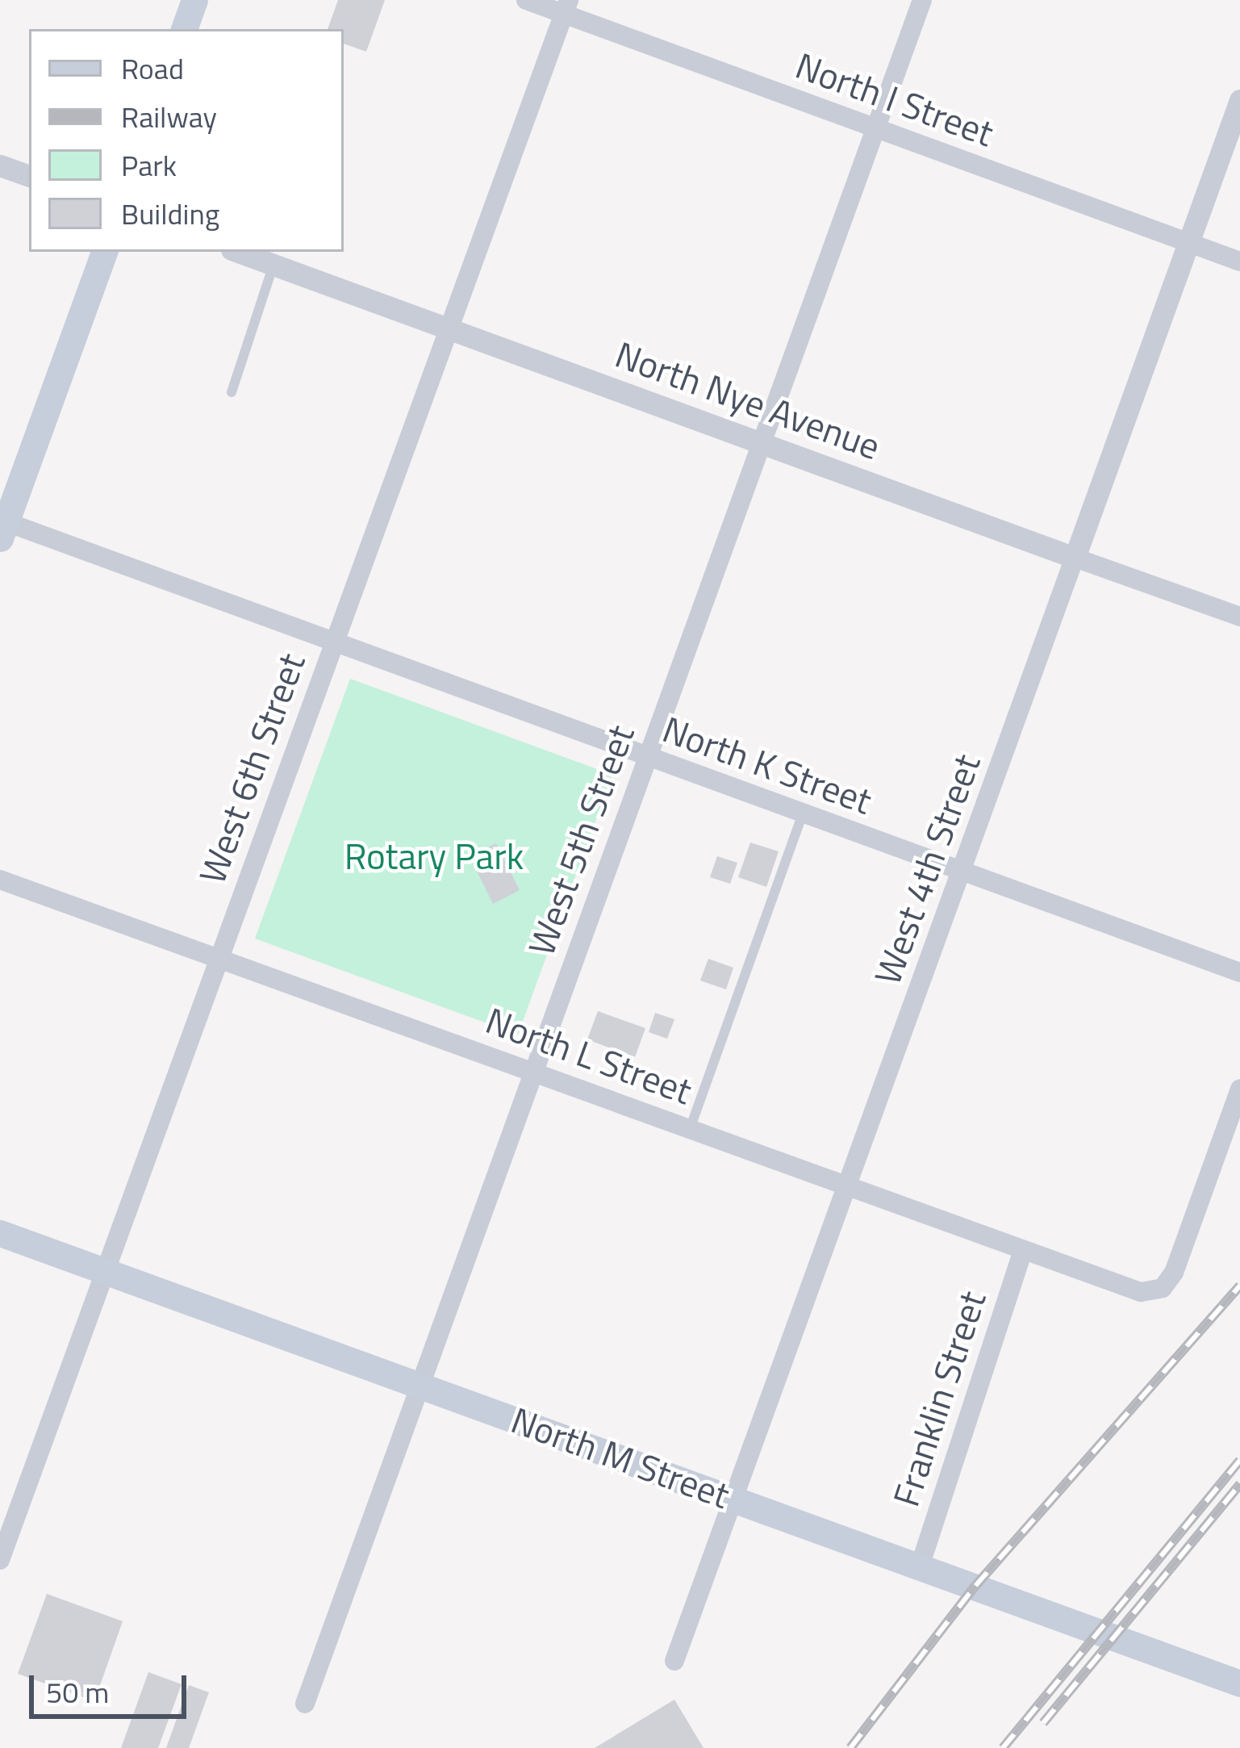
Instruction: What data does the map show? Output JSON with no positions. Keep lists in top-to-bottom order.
{
  "streets": {
    "main road": ["North M Street"],
    "street": [
      "North I Street",
      "North Nye Avenue",
      "North K Street",
      "West 6th Street",
      "West 5th Street",
      "West 4th Street",
      "North L Street",
      "Franklin Street"
    ]
  },
  "crossings": [
    ["North I Street", "West 6th Street"],
    ["North I Street", "West 5th Street"],
    ["North I Street", "West 4th Street"],
    ["North Nye Avenue", "West 6th Street"],
    ["North Nye Avenue", "West 5th Street"],
    ["North Nye Avenue", "West 4th Street"],
    ["North K Street", "West 6th Street"],
    ["North K Street", "West 5th Street"],
    ["North K Street", "West 4th Street"],
    ["West 6th Street", "North L Street"],
    ["West 6th Street", "North M Street"],
    ["West 5th Street", "North L Street"],
    ["West 5th Street", "North M Street"],
    ["West 4th Street", "North L Street"],
    ["West 4th Street", "North M Street"],
    ["North L Street", "Franklin Street"],
    ["Franklin Street", "North M Street"]
  ],
  "parks": ["Rotary Park"],
  "legend": [
    "Road",
    "Railway",
    "Park",
    "Building"
  ],
  "scale_bar": "50 m"
}
